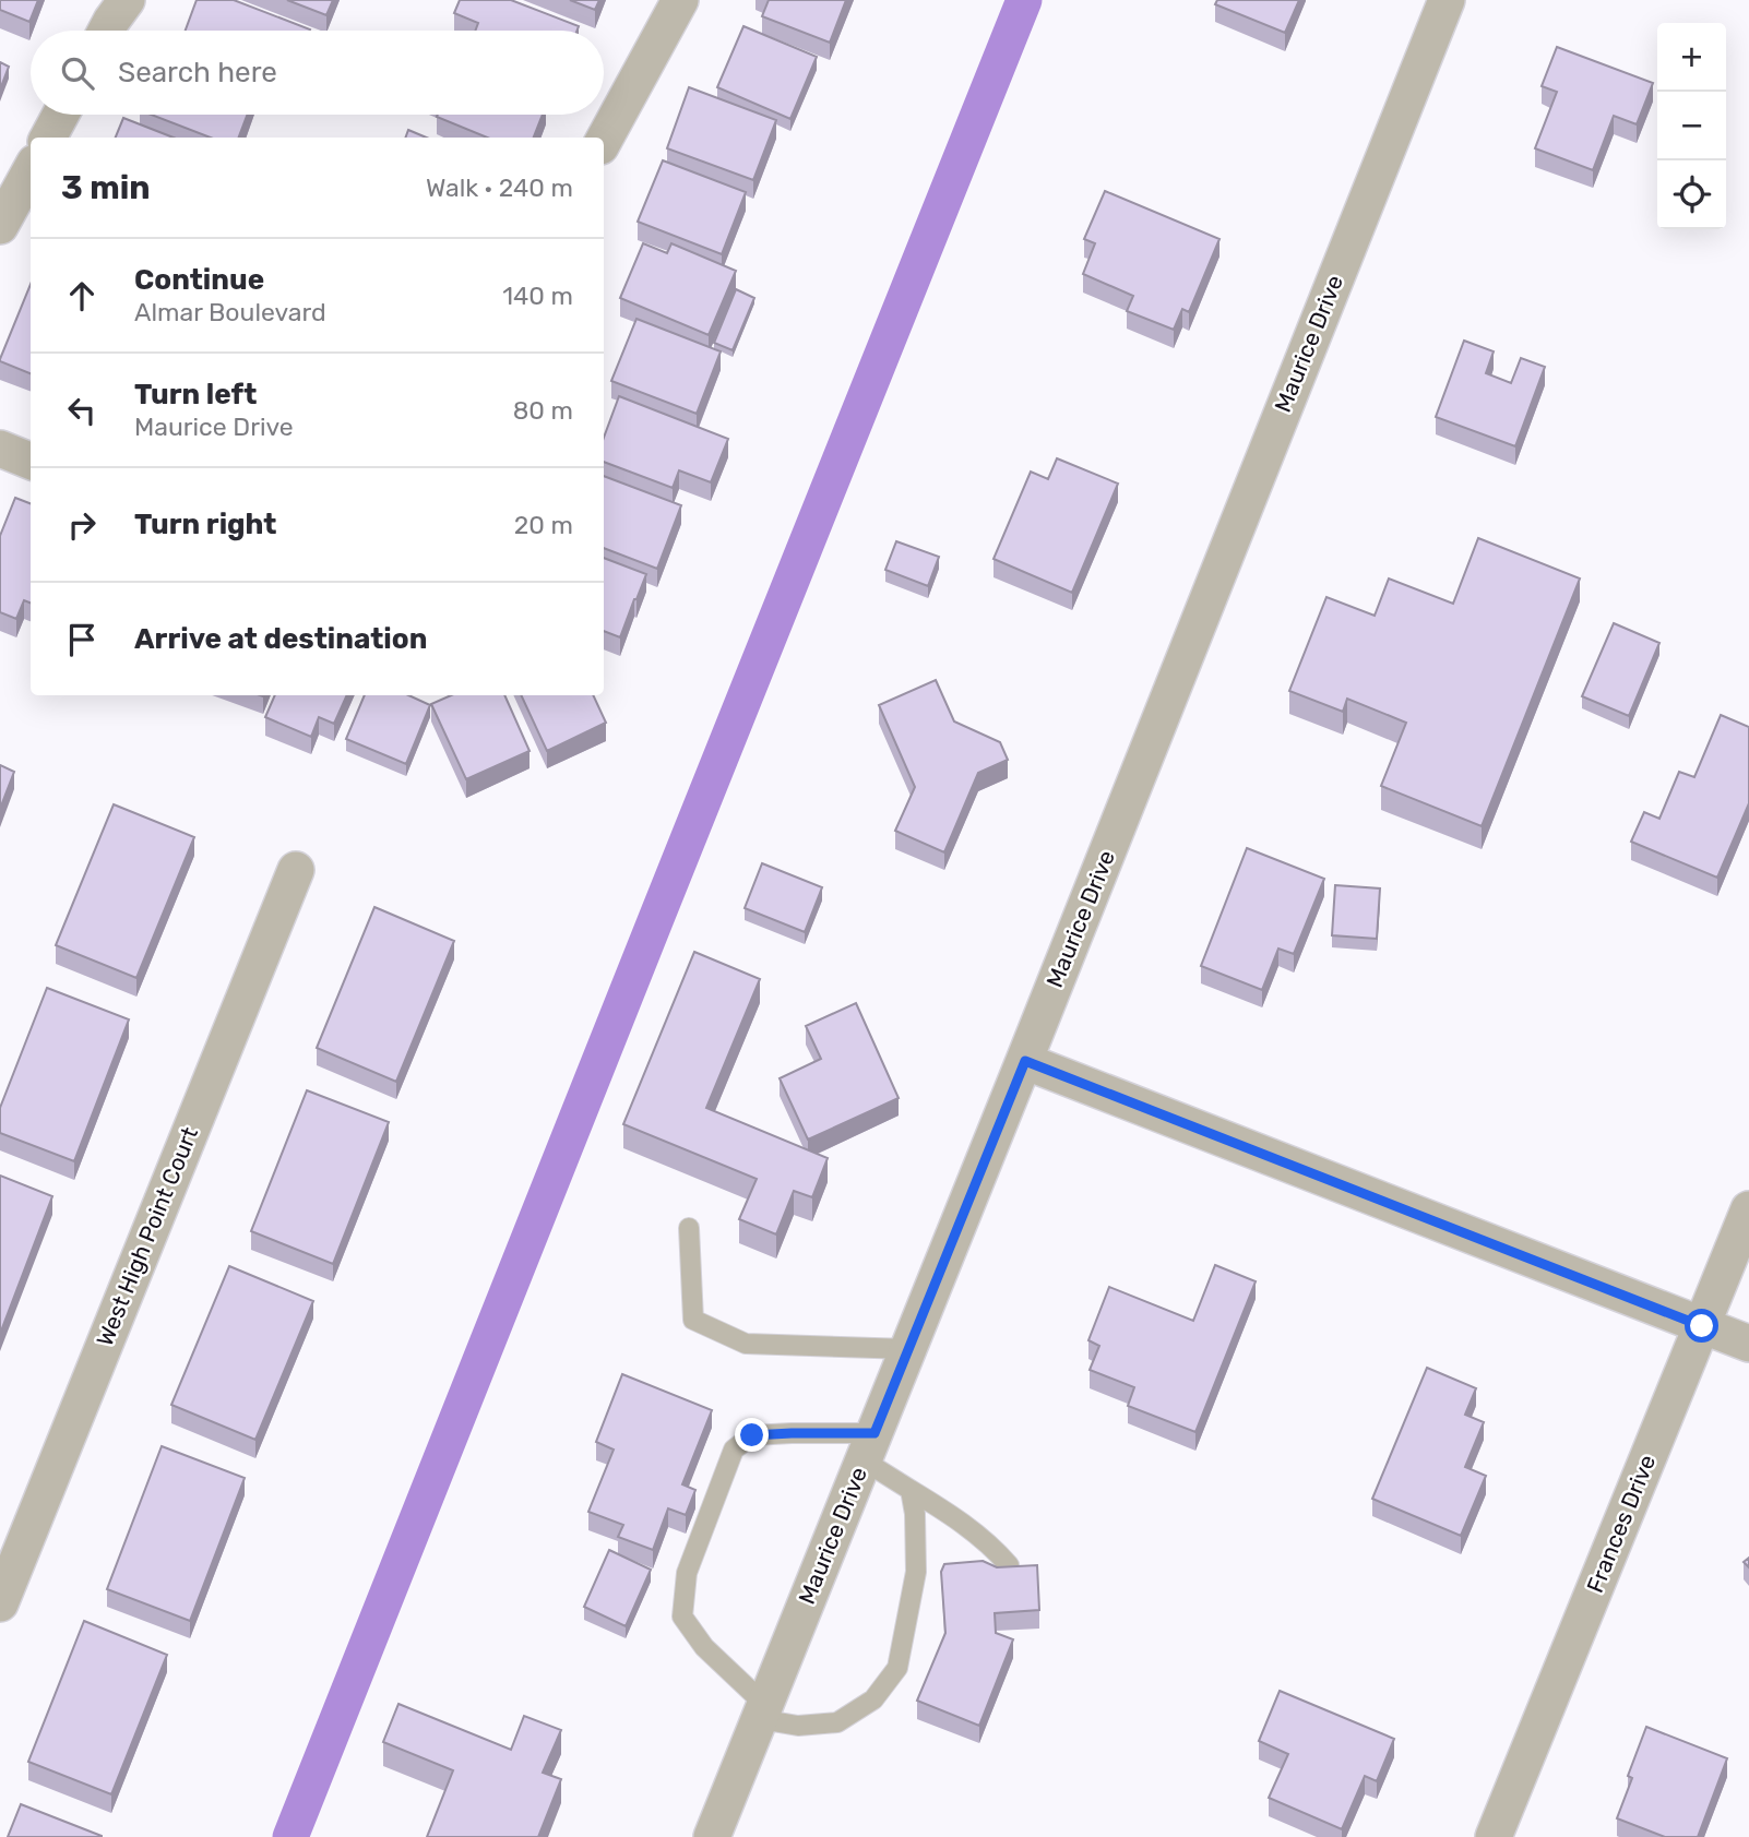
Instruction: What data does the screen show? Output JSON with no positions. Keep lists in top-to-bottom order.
{
  "streets": {
    "street": ["Maurice Drive", "West High Point Court", "Frances Drive"]
  },
  "page": {
    "map_buttons": ["+", "−"],
    "search": "Search here",
    "heading": ["3 min", "Walk · 240 m"],
    "list": [
      ["Continue", "Almar Boulevard", "140 m"],
      ["Turn left", "Maurice Drive", "80 m"],
      ["Turn right", "20 m"],
      "Arrive at destination"
    ]
  }
}
